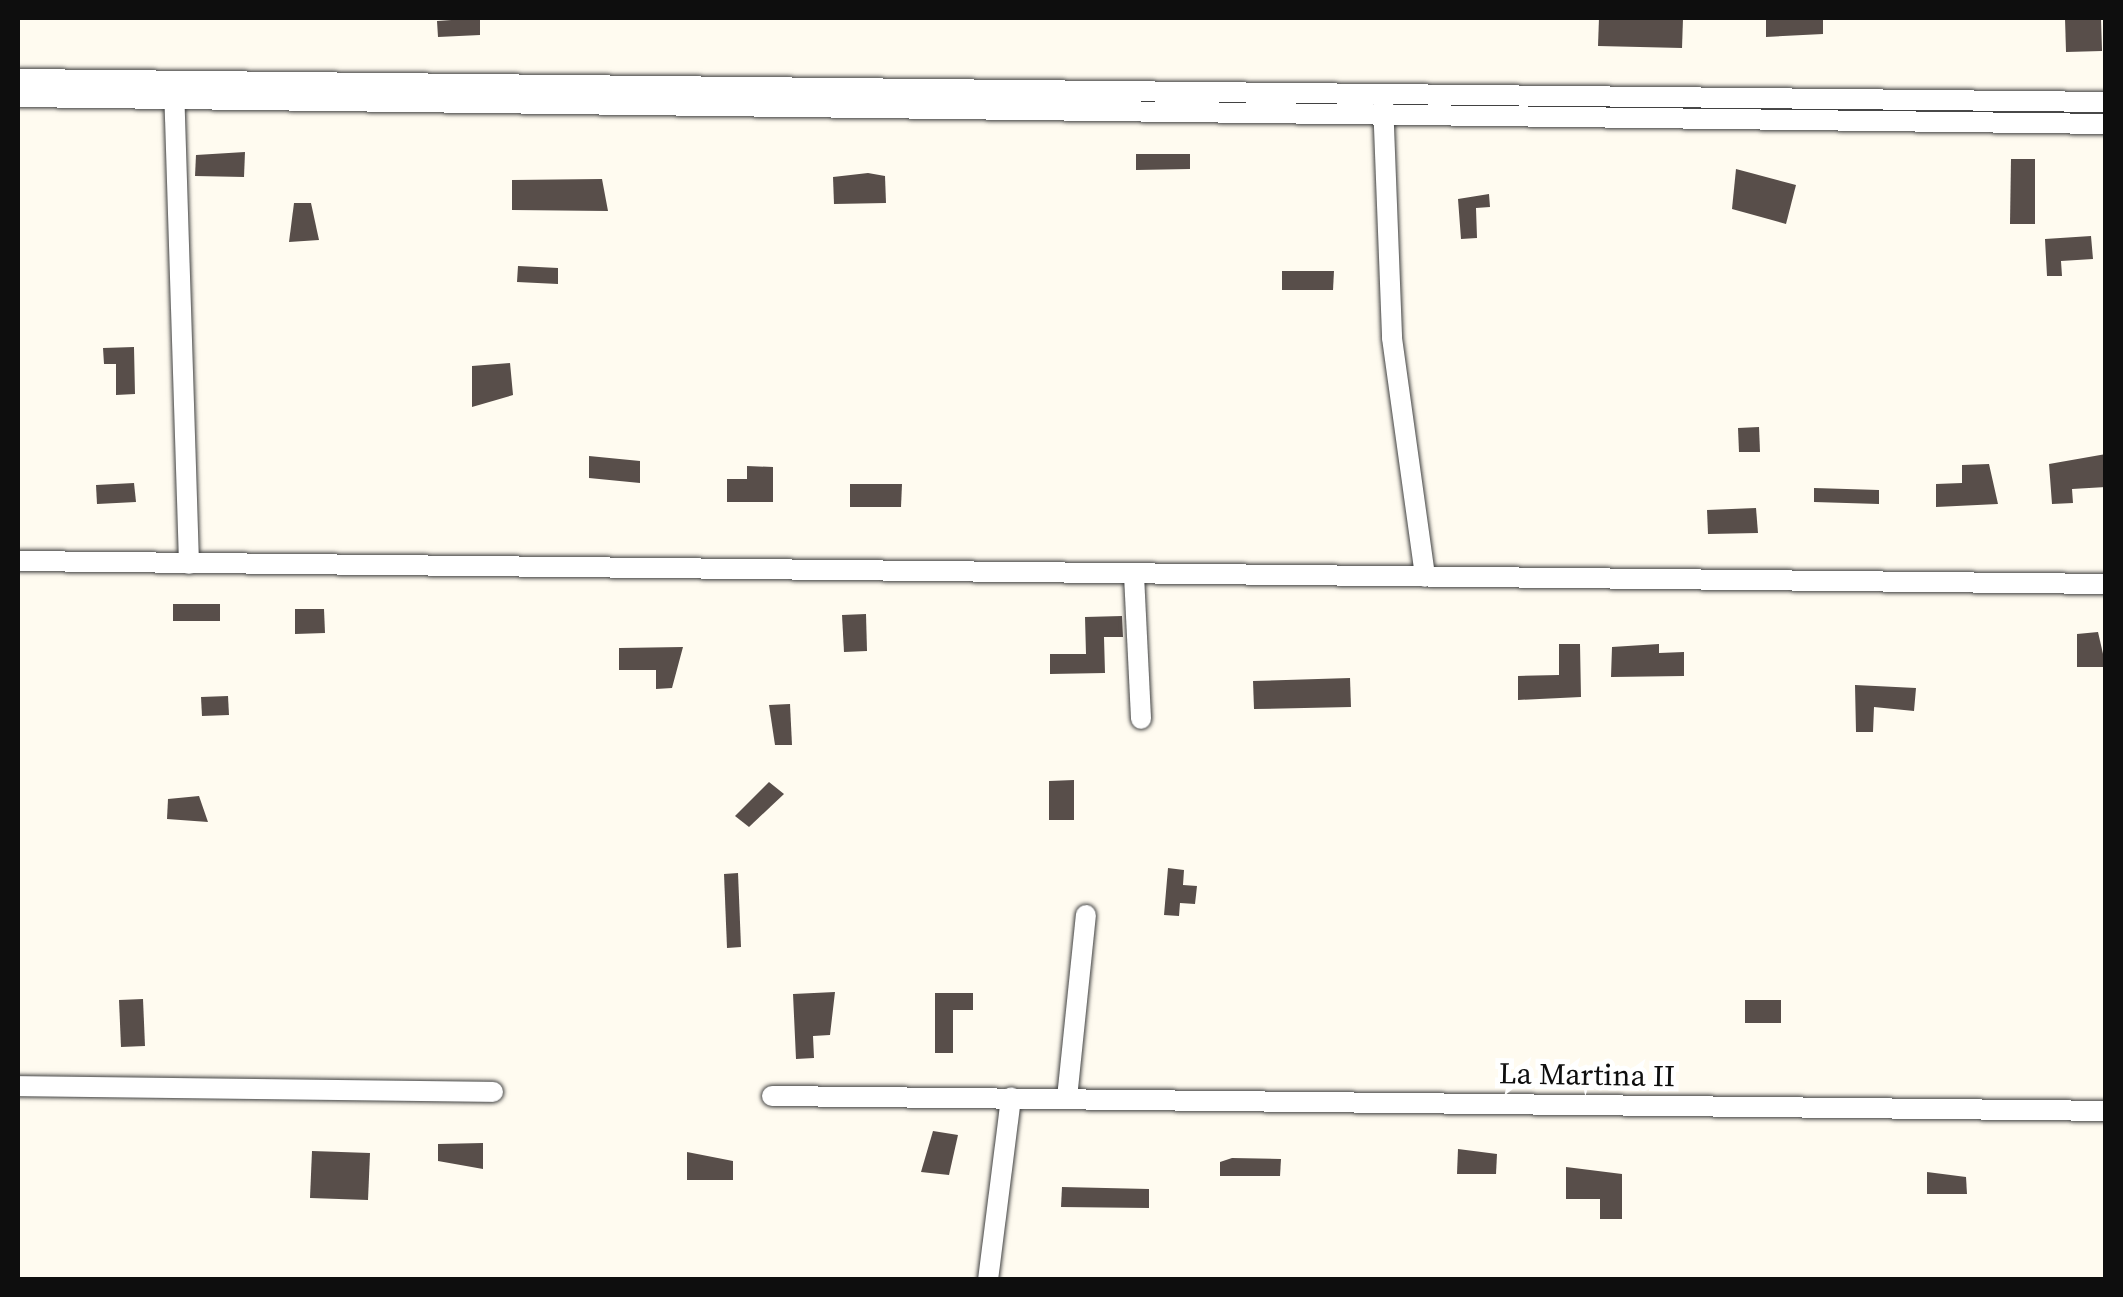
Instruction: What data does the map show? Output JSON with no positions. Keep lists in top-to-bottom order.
{
  "streets": {
    "street": ["La Martina II"]
  }
}
